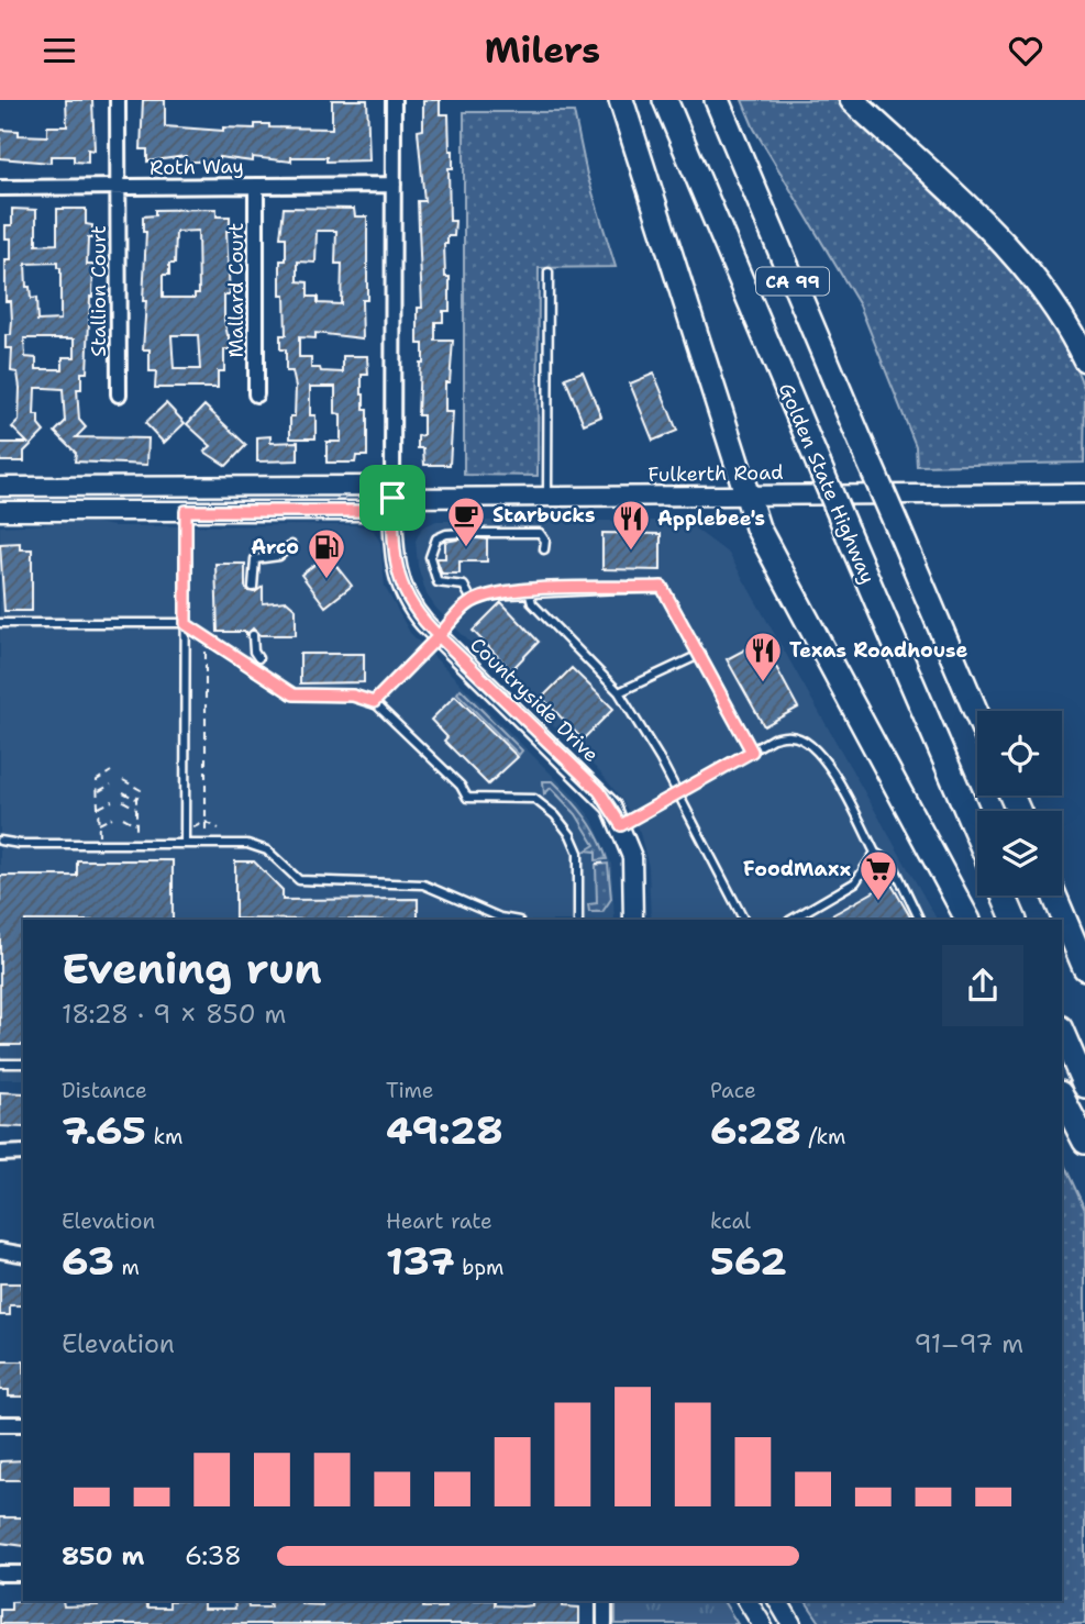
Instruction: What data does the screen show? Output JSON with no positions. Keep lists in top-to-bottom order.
{
  "streets": {
    "highway": ["CA 99", "Golden State Highway"],
    "street": [
      "Roth Way",
      "Mallard Court",
      "Stallion Court",
      "Fulkerth Road",
      "Countryside Drive"
    ]
  },
  "crossings": [
    ["Roth Way", "Mallard Court"],
    ["Roth Way", "Stallion Court"],
    ["Roth Way", "Countryside Drive"],
    ["Fulkerth Road", "Countryside Drive"]
  ],
  "places": {
    "cafe": ["Starbucks"],
    "restaurant": ["Applebee's", "Texas Roadhouse"],
    "fuel station": ["Arco"],
    "supermarket": ["FoodMaxx"]
  },
  "page": {
    "header": "Milers",
    "heading": ["Evening run", "18:28 · 9 × 850 m"],
    "stats": [
      ["Distance", "7.65 km"],
      ["Time", "49:28"],
      ["Pace", "6:28 /km"],
      ["Elevation", "63 m"],
      ["Heart rate", "137 bpm"],
      ["kcal", "562"]
    ],
    "chart": ["Elevation", "91–97 m"],
    "list": [
      {
        "name": "850 m",
        "note": "6:38"
      }
    ]
  }
}
